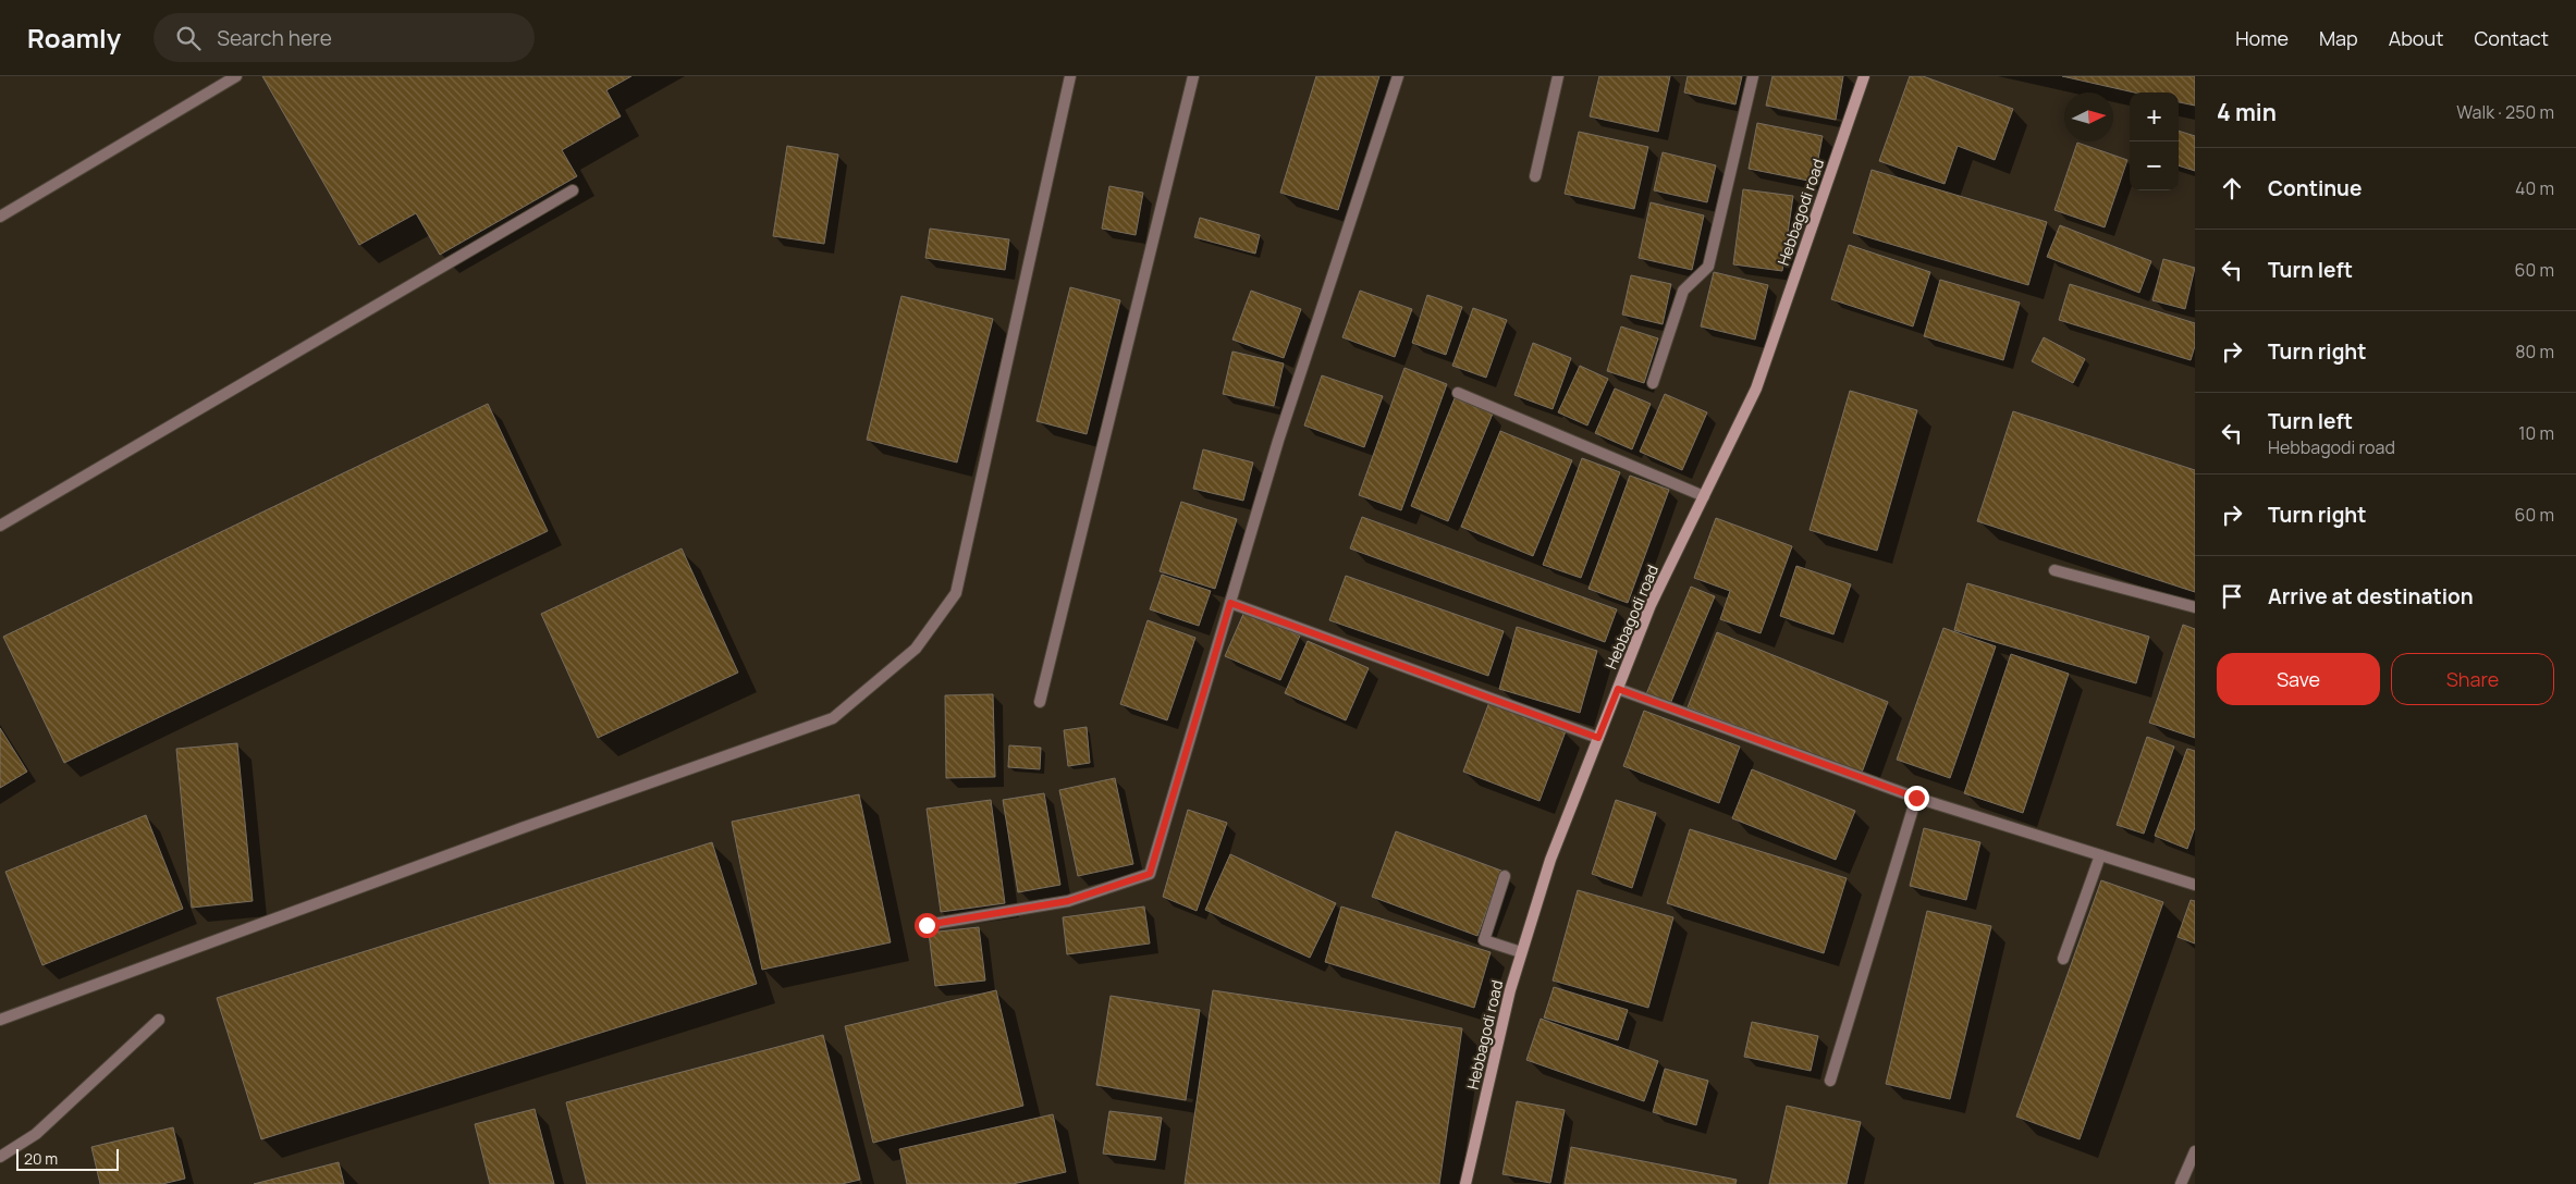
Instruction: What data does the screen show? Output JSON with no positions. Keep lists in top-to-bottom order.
{
  "streets": {
    "street": ["Hebbagodi road"]
  },
  "scale_bar": "20 m",
  "north": "right",
  "page": {
    "header": "Roamly",
    "search": "Search here",
    "nav": [
      "Home",
      "Map",
      "About",
      "Contact"
    ],
    "heading": ["4 min", "Walk · 250 m"],
    "map_buttons": ["+", "−"],
    "list": [
      ["Continue", "40 m"],
      ["Turn left", "60 m"],
      ["Turn right", "80 m"],
      ["Turn left", "Hebbagodi road", "10 m"],
      ["Turn right", "60 m"],
      "Arrive at destination"
    ],
    "buttons": ["Save", "Share"],
    "scale": "20 m"
  }
}
